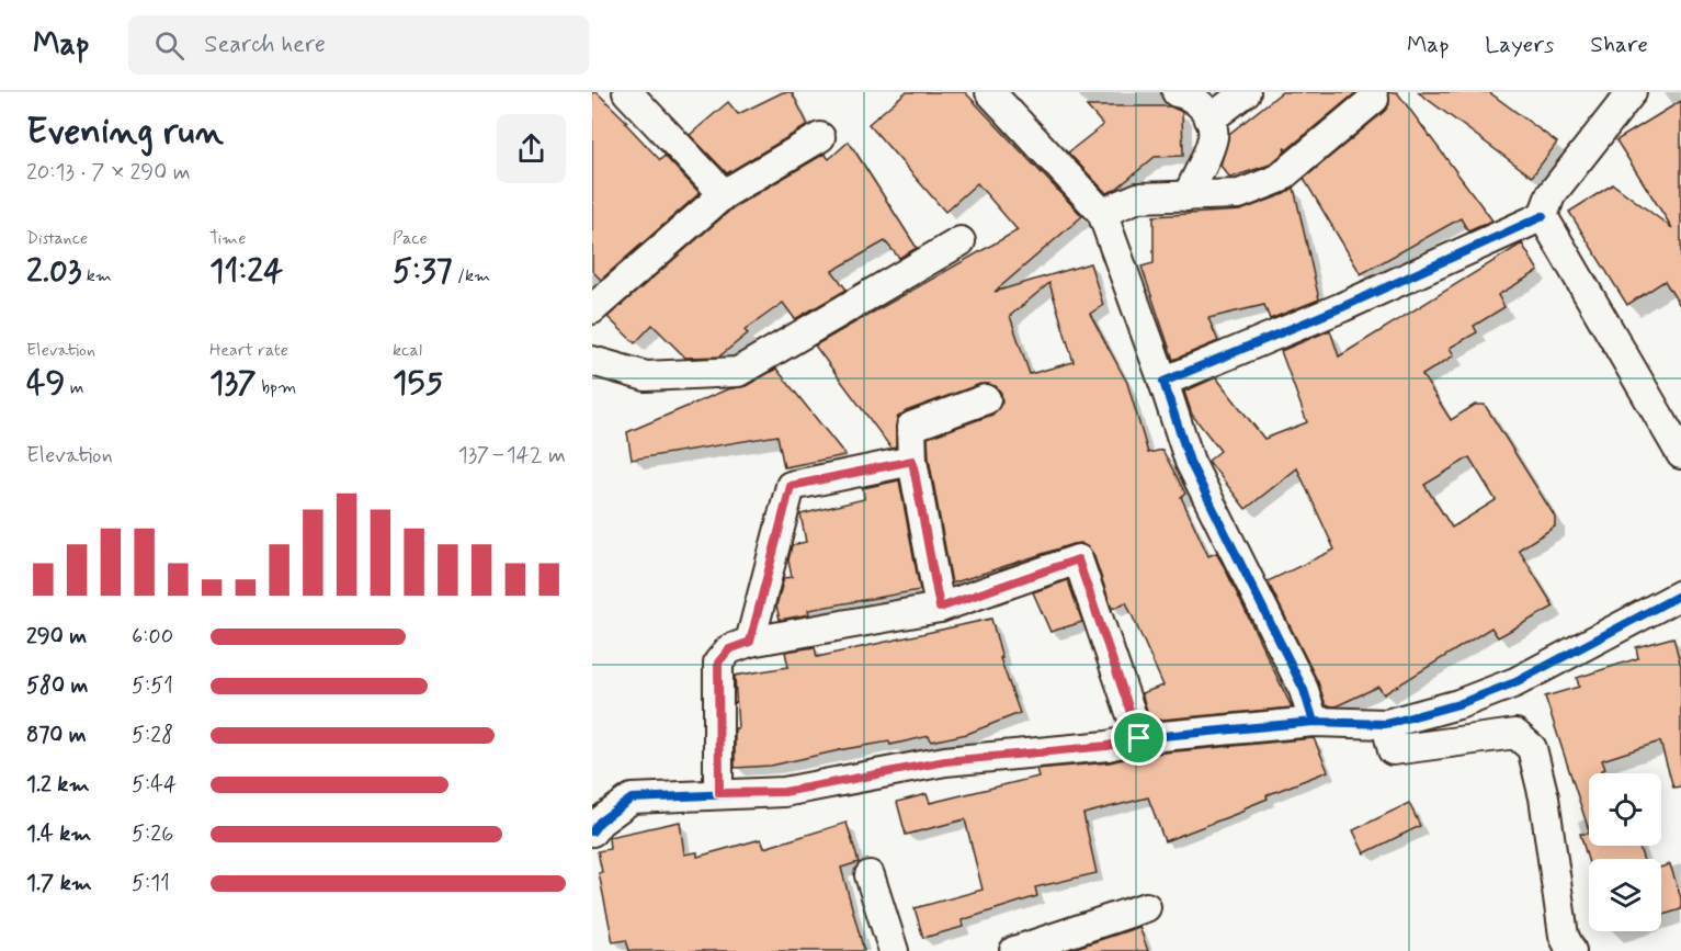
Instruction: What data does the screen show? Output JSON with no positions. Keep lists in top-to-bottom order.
{
  "page": {
    "header": "Map",
    "search": "Search here",
    "nav": ["Map", "Layers", "Share"],
    "heading": ["Evening run", "20:13 · 7 × 290 m"],
    "stats": [
      ["Distance", "2.03 km"],
      ["Time", "11:24"],
      ["Pace", "5:37 /km"],
      ["Elevation", "49 m"],
      ["Heart rate", "137 bpm"],
      ["kcal", "155"]
    ],
    "chart": ["Elevation", "137–142 m"],
    "list": [
      {
        "name": "290 m",
        "note": "6:00"
      },
      {
        "name": "580 m",
        "note": "5:51"
      },
      {
        "name": "870 m",
        "note": "5:28"
      },
      {
        "name": "1.2 km",
        "note": "5:44"
      },
      {
        "name": "1.4 km",
        "note": "5:26"
      },
      {
        "name": "1.7 km",
        "note": "5:11"
      }
    ]
  }
}
